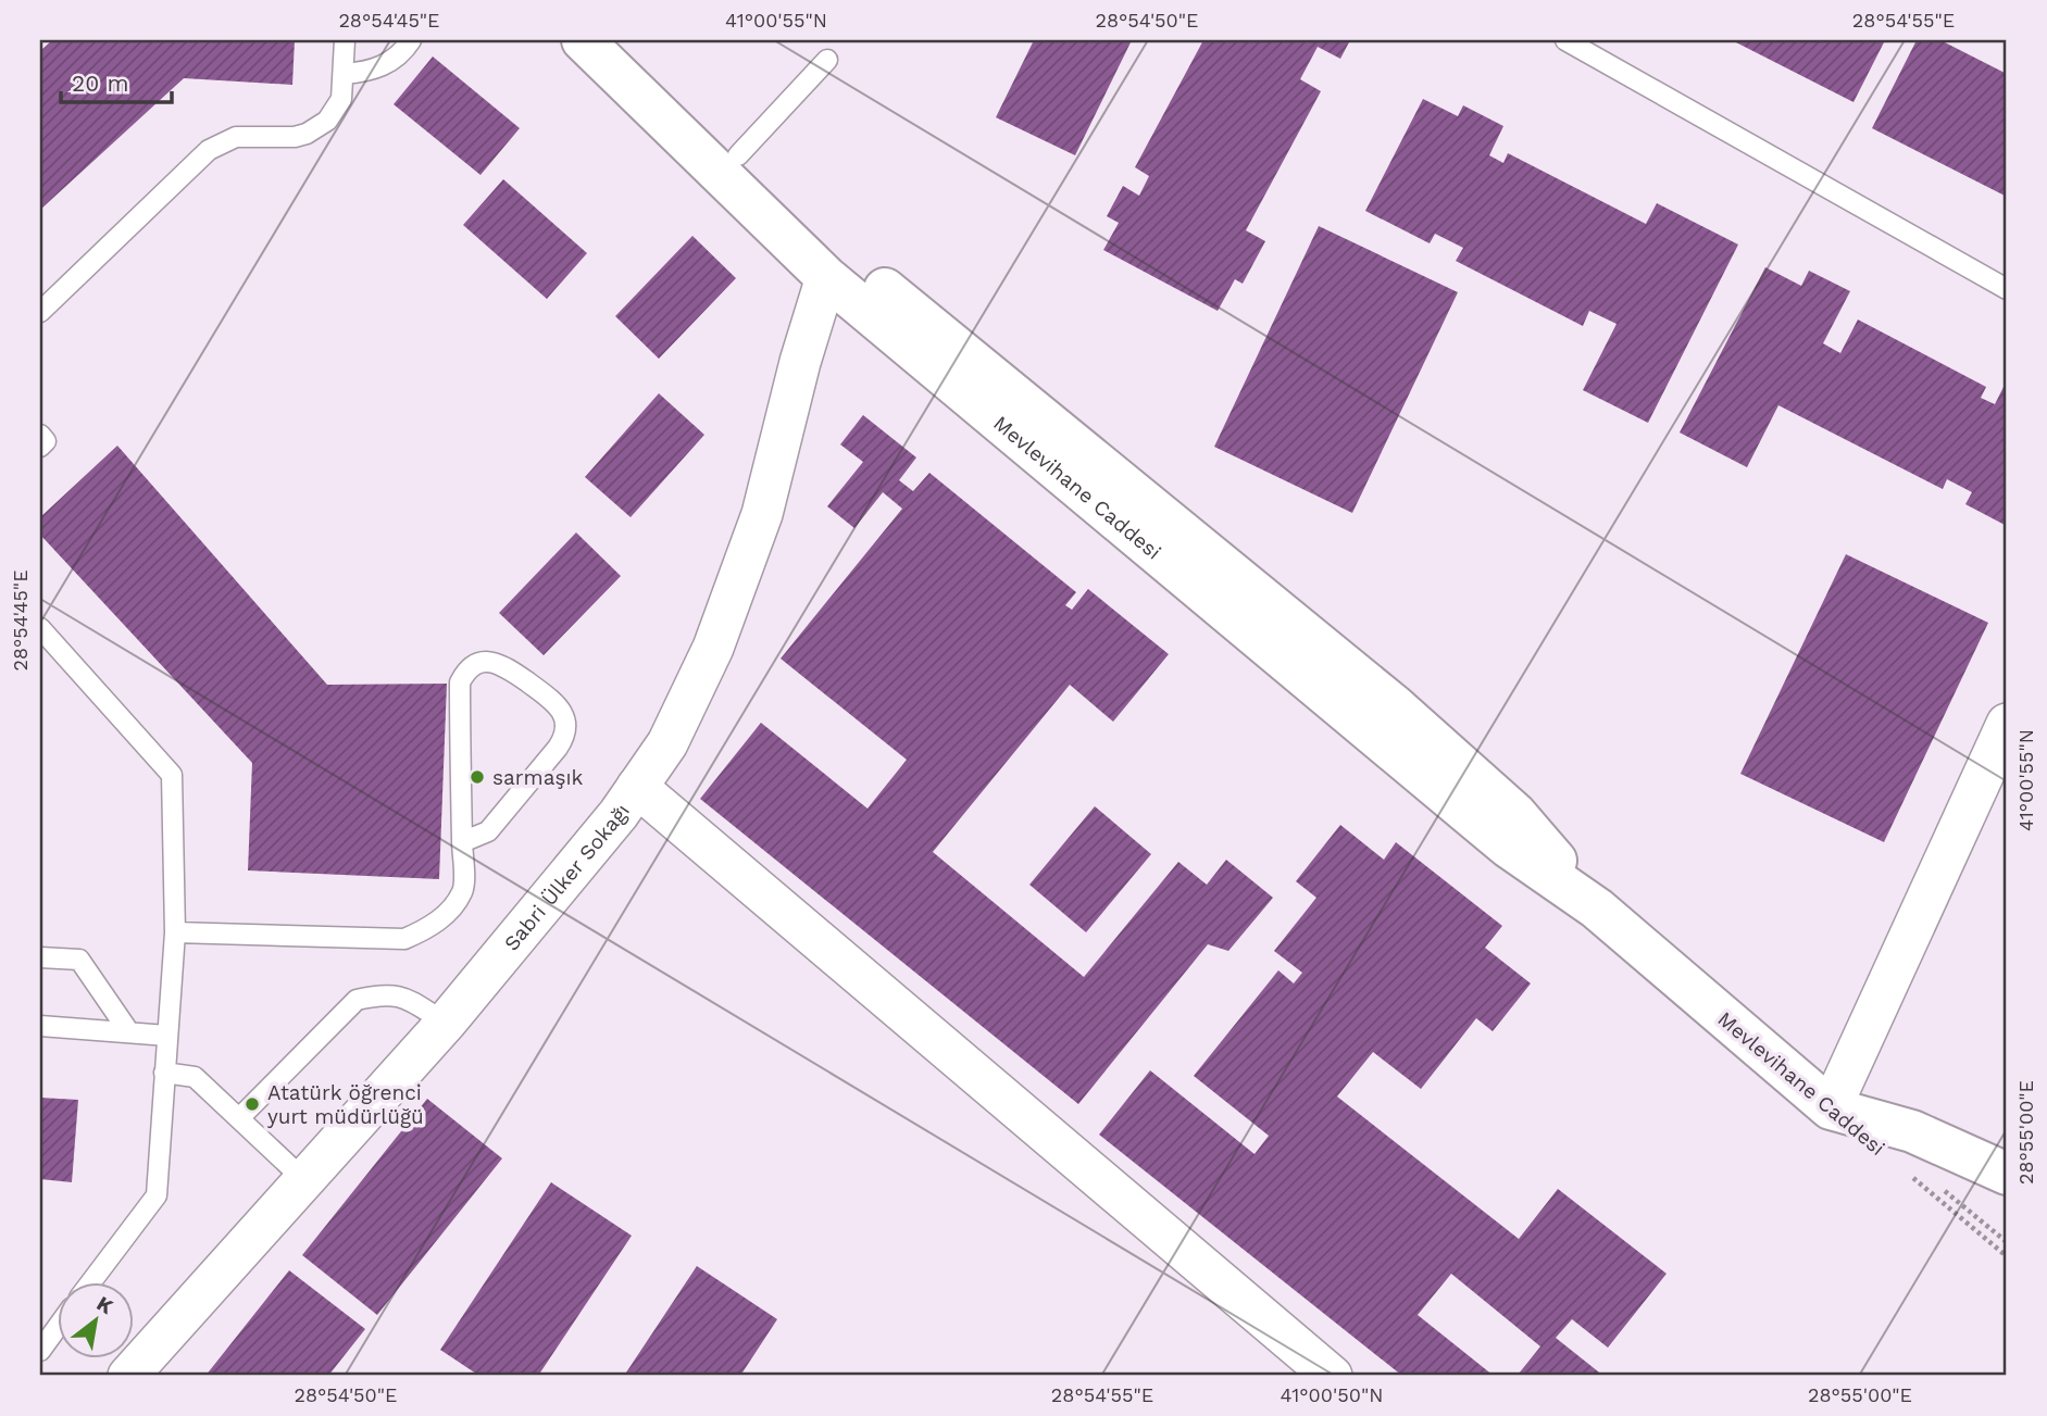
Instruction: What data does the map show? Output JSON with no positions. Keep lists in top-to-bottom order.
{
  "streets": {
    "street": ["Mevlevihane Caddesi", "Sabri Ülker Sokağı"]
  },
  "crossings": [
    ["Mevlevihane Caddesi", "Sabri Ülker Sokağı"]
  ],
  "places": ["sarmaşık", "Atatürk öğrenci yurt müdürlüğü"],
  "scale_bar": "20 m",
  "north": "top right",
  "coordinates": [
    "28°54'45\"E",
    "41°00'55\"N",
    "28°54'50\"E",
    "28°54'55\"E",
    "28°55'00\"E",
    "41°00'50\"N"
  ]
}
